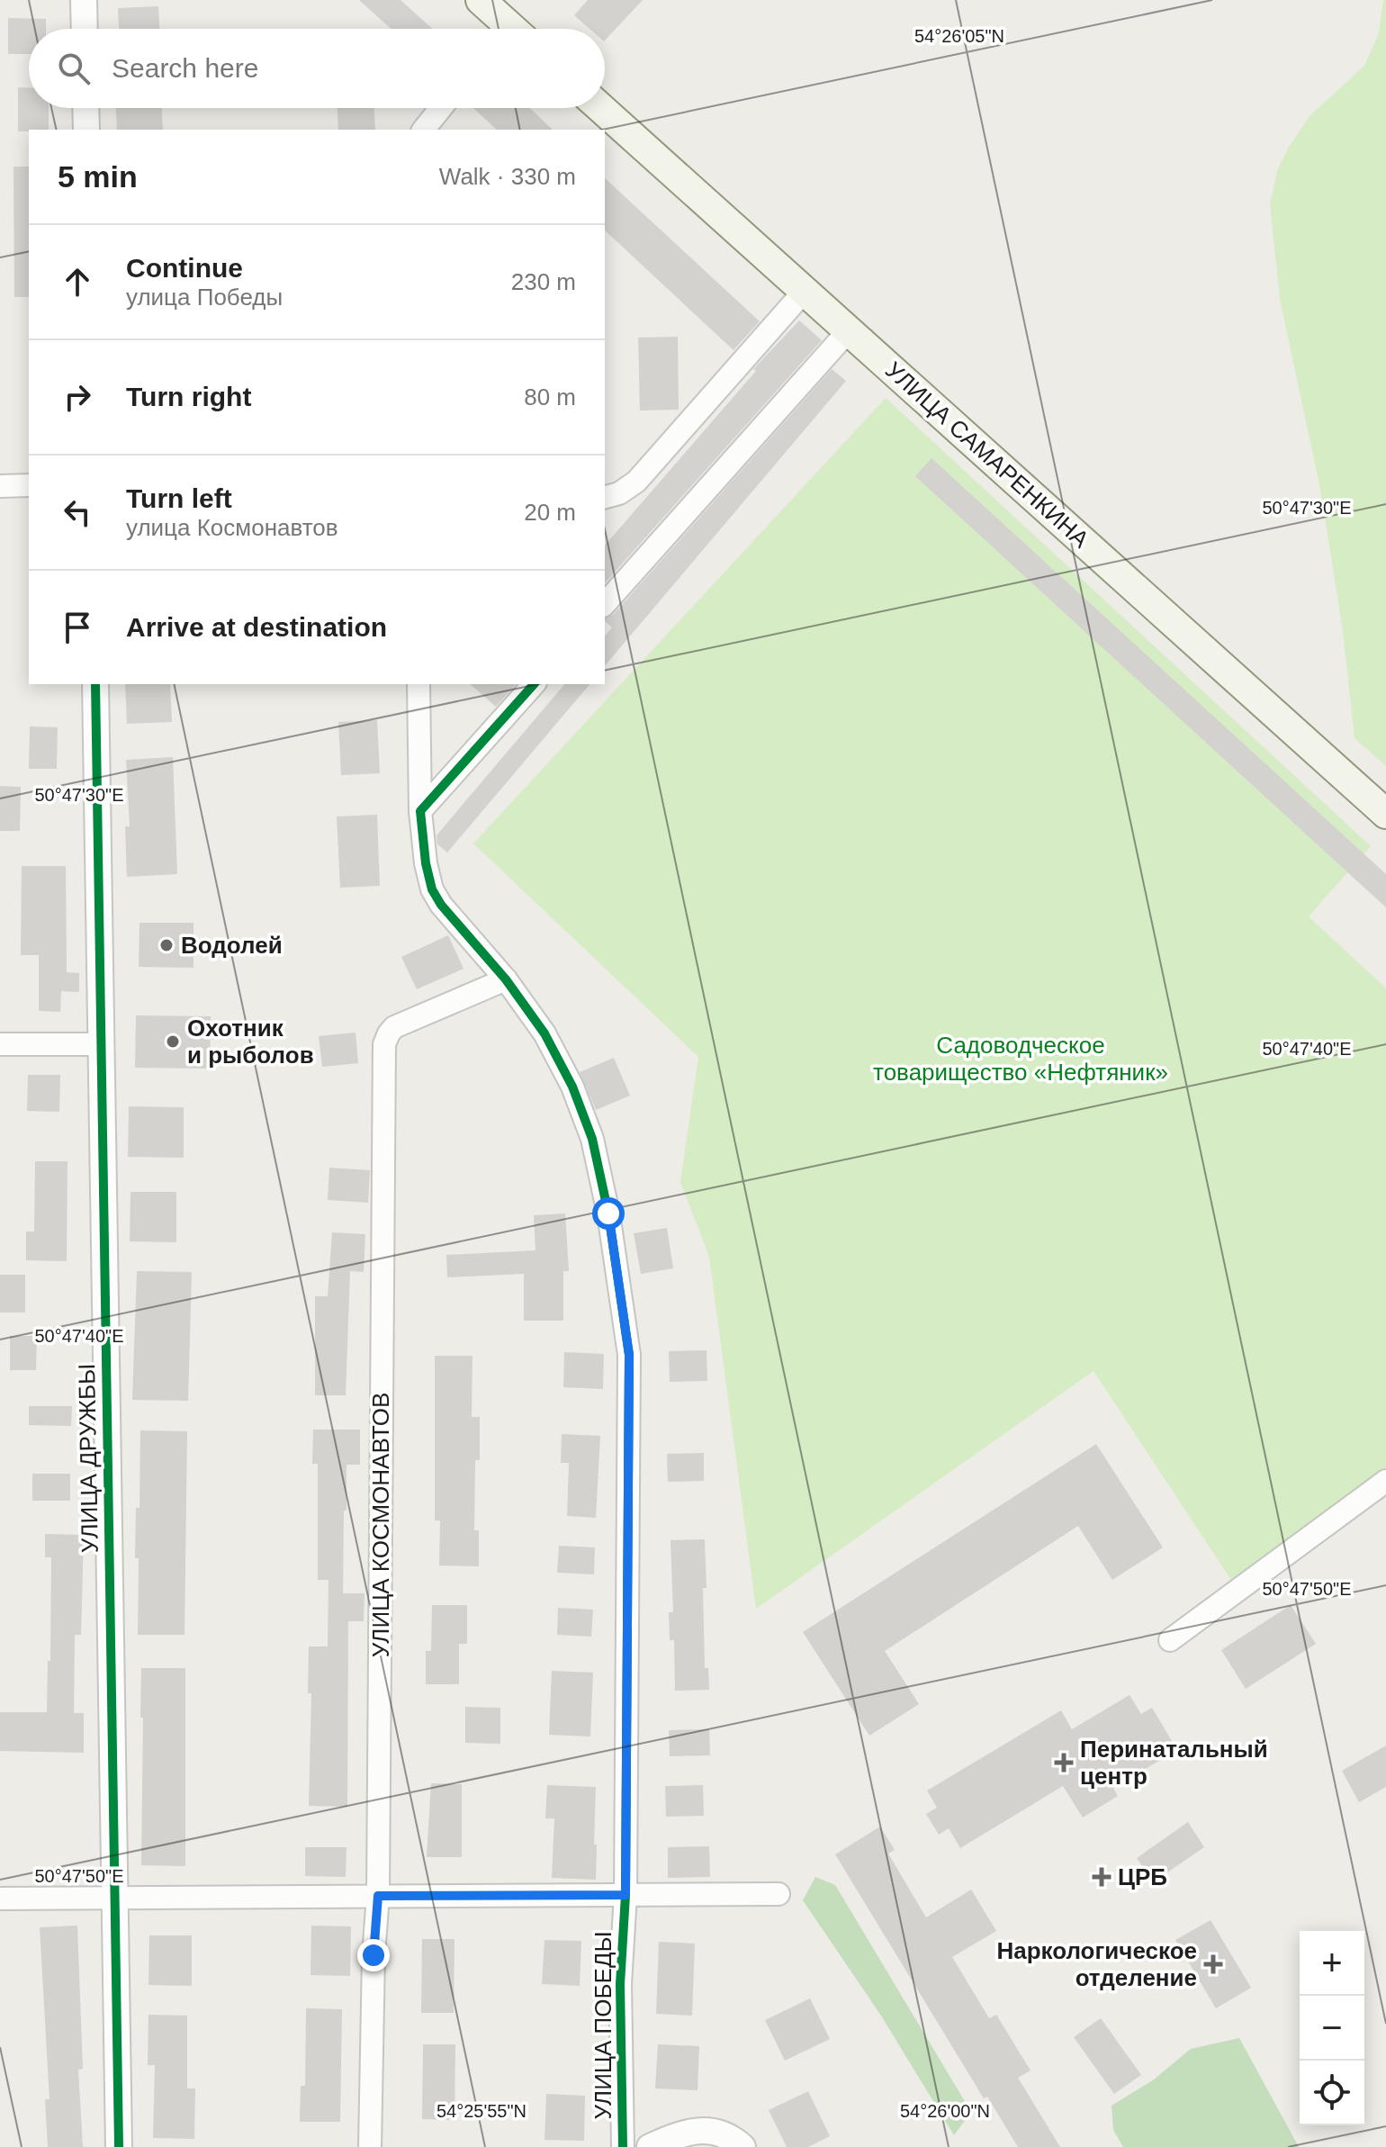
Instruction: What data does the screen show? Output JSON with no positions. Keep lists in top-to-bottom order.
{
  "streets": {
    "main road": ["УЛИЦА САМАРЕНКИНА"],
    "street": ["УЛИЦА ДРУЖБЫ", "УЛИЦА КОСМОНАВТОВ", "УЛИЦА ПОБЕДЫ"]
  },
  "crossings": [
    ["УЛИЦА КОСМОНАВТОВ", "УЛИЦА ПОБЕДЫ"]
  ],
  "parks": ["Садоводческое товарищество «Нефтяник»"],
  "places": {
    "other": ["Водолей", "Охотник и рыболов"],
    "health": ["Перинатальный центр", "ЦРБ", "Наркологическое отделение"]
  },
  "page": {
    "search": "Search here",
    "heading": ["5 min", "Walk · 330 m"],
    "list": [
      ["Continue", "улица Победы", "230 m"],
      ["Turn right", "80 m"],
      ["Turn left", "улица Космонавтов", "20 m"],
      "Arrive at destination"
    ],
    "map_buttons": ["+", "−"]
  },
  "coordinates": [
    "54°26'05\"N",
    "50°47'30\"E",
    "50°47'40\"E",
    "50°47'50\"E",
    "54°25'55\"N",
    "54°26'00\"N"
  ]
}
